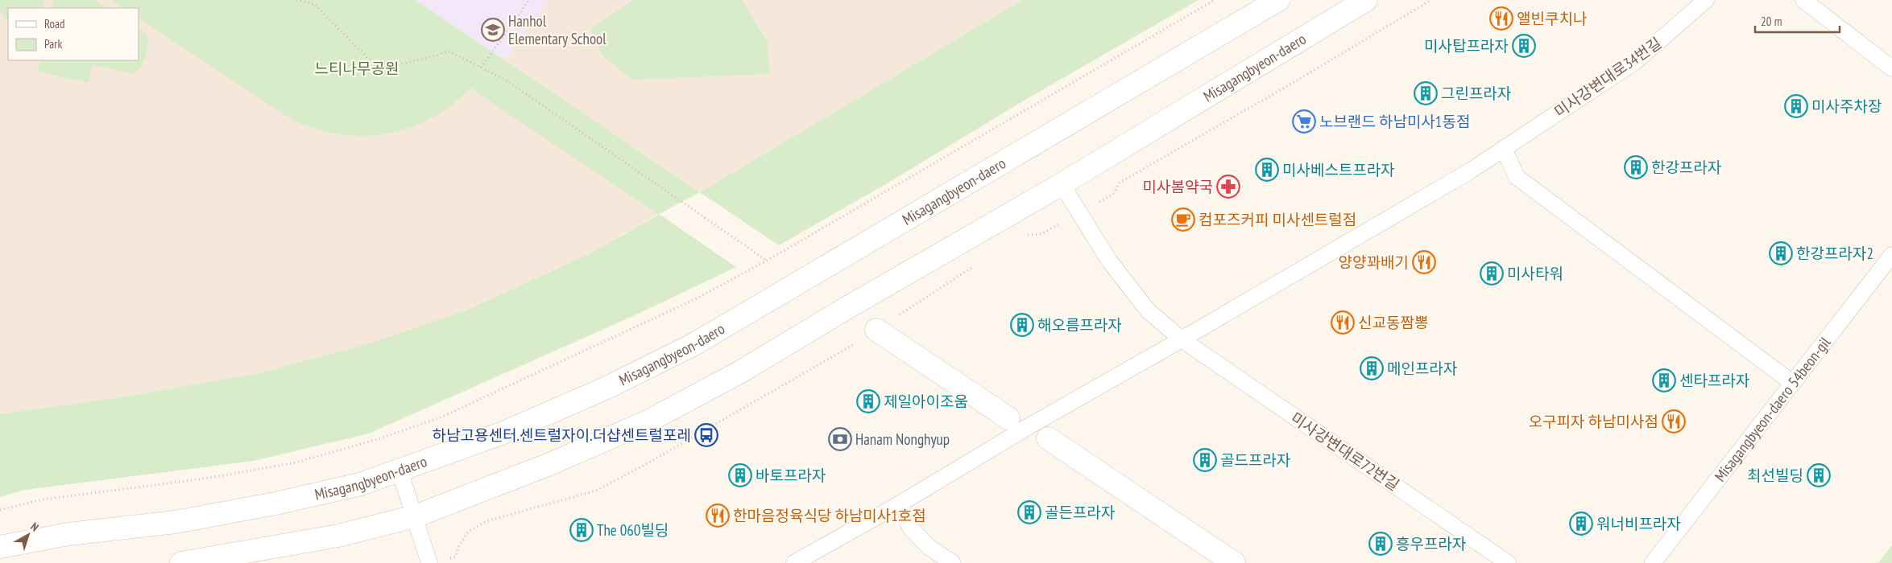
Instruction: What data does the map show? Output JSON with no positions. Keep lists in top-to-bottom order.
{
  "streets": {
    "main road": ["Misagangbyeon-daero"],
    "lane": ["미사강변대로34번길", "Misagangbyeon-daero 54beon-gil", "미사강변대로72번길"]
  },
  "crossings": [
    ["Misagangbyeon-daero", "미사강변대로72번길"],
    ["미사강변대로34번길", "미사강변대로72번길"]
  ],
  "parks": ["느티나무공원"],
  "places": {
    "restaurant": [
      "앨빈쿠치나",
      "양양꽈배기",
      "신교동짬뽕",
      "오구피자 하남미사점",
      "한마음정육식당 하남미사1호점"
    ],
    "school or university": ["Hanhol Elementary School"],
    "building": [
      "미사탑프라자",
      "그린프라자",
      "미사주차장",
      "한강프라자",
      "미사베스트프라자",
      "한강프라자2",
      "미사타워",
      "해오름프라자",
      "메인프라자",
      "센타프라자",
      "제일아이조움",
      "골드프라자",
      "바토프라자",
      "최선빌딩",
      "골든프라자",
      "워너비프라자",
      "The 060빌딩",
      "흥우프라자"
    ],
    "supermarket": ["노브랜드 하남미사1동점"],
    "pharmacy": ["미사봄약국"],
    "cafe": ["컴포즈커피 미사센트럴점"],
    "bus stop": ["하남고용센터.센트럴자이.더샵센트럴포레"],
    "bank": ["Hanam Nonghyup"]
  },
  "legend": ["Road", "Park"],
  "scale_bar": "20 m",
  "north": "top right"
}
